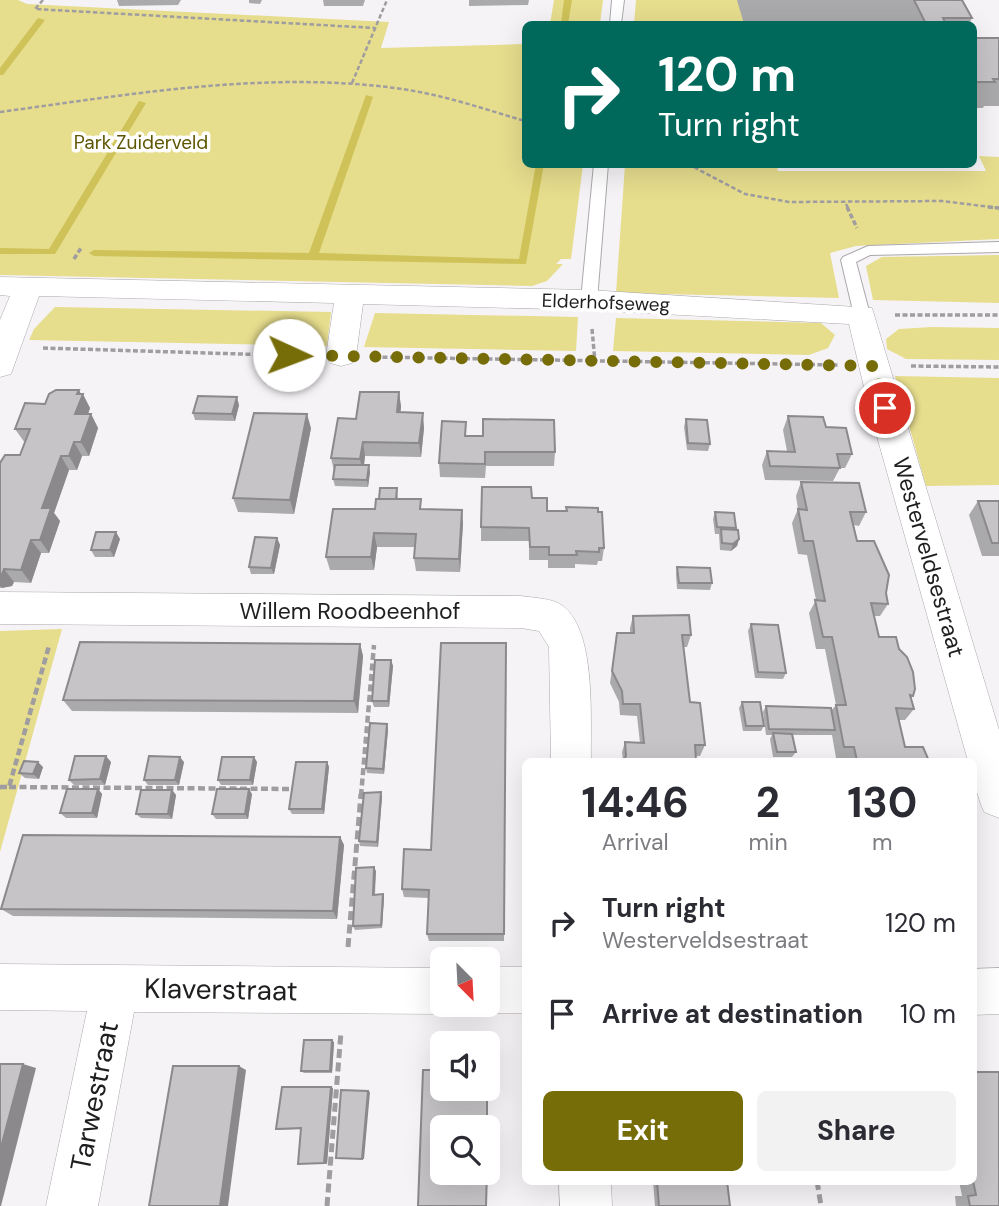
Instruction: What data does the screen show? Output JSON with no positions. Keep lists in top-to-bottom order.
{
  "streets": {
    "street": [
      "Elderhofseweg",
      "Westerveldsestraat",
      "Willem Roodbeenhof",
      "Klaverstraat",
      "Tarwestraat"
    ]
  },
  "crossings": [
    ["Elderhofseweg", "Westerveldsestraat"],
    ["Klaverstraat", "Tarwestraat"]
  ],
  "parks": ["Park Zuiderveld"],
  "north": "bottom right",
  "page": {
    "turn": ["120 m", "Turn right"],
    "eta": [
      "14:46",
      "Arrival",
      "2",
      "min",
      "130",
      "m"
    ],
    "list": [
      {
        "name": "Turn right",
        "note": "Westerveldsestraat",
        "value": "120 m"
      },
      {
        "name": "Arrive at destination",
        "value": "10 m"
      }
    ],
    "buttons": ["Exit", "Share"]
  }
}
